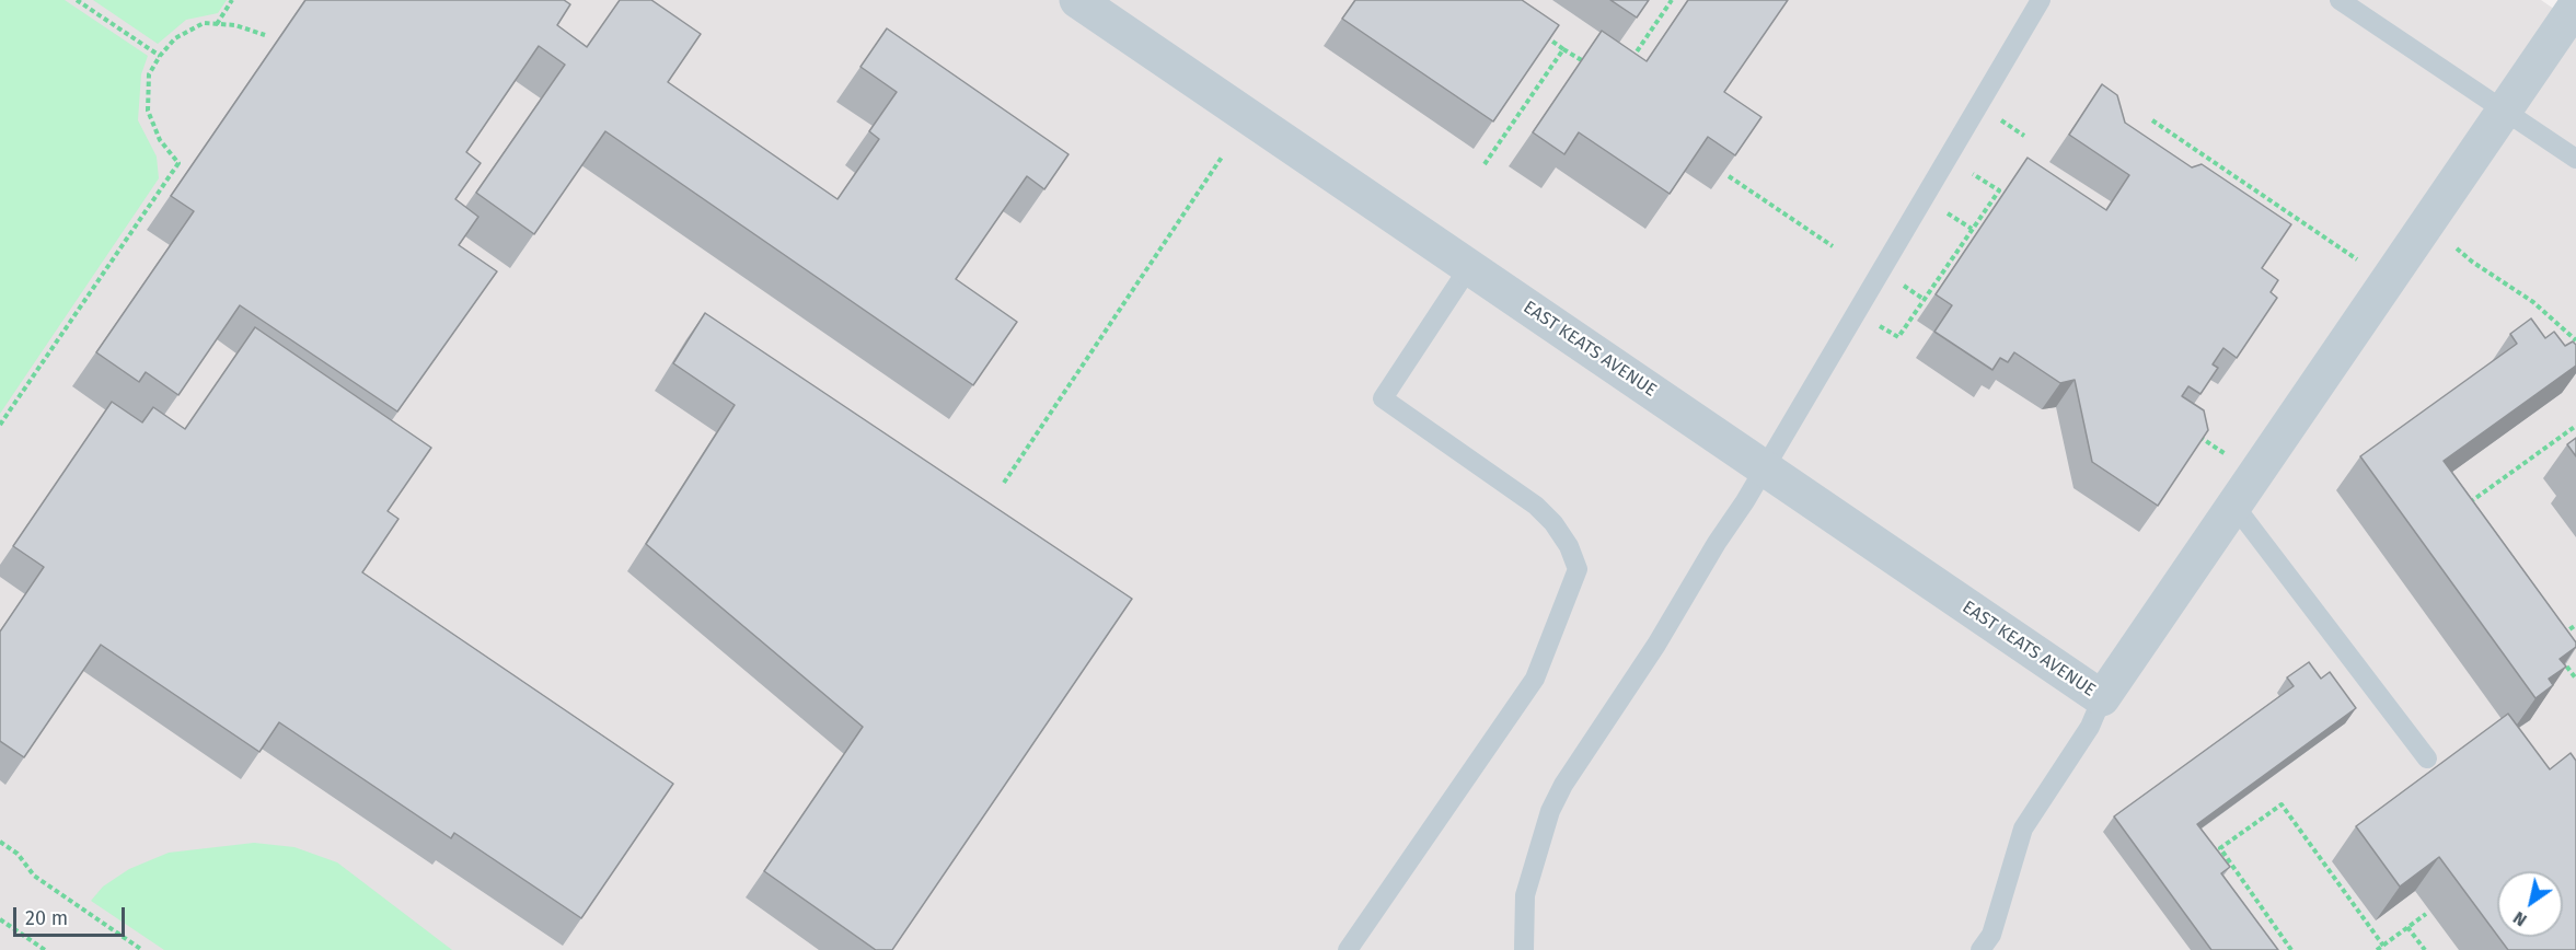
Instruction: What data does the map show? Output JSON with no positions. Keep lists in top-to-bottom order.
{
  "streets": {
    "street": ["EAST KEATS AVENUE"]
  },
  "scale_bar": "20 m",
  "north": "bottom left"
}
